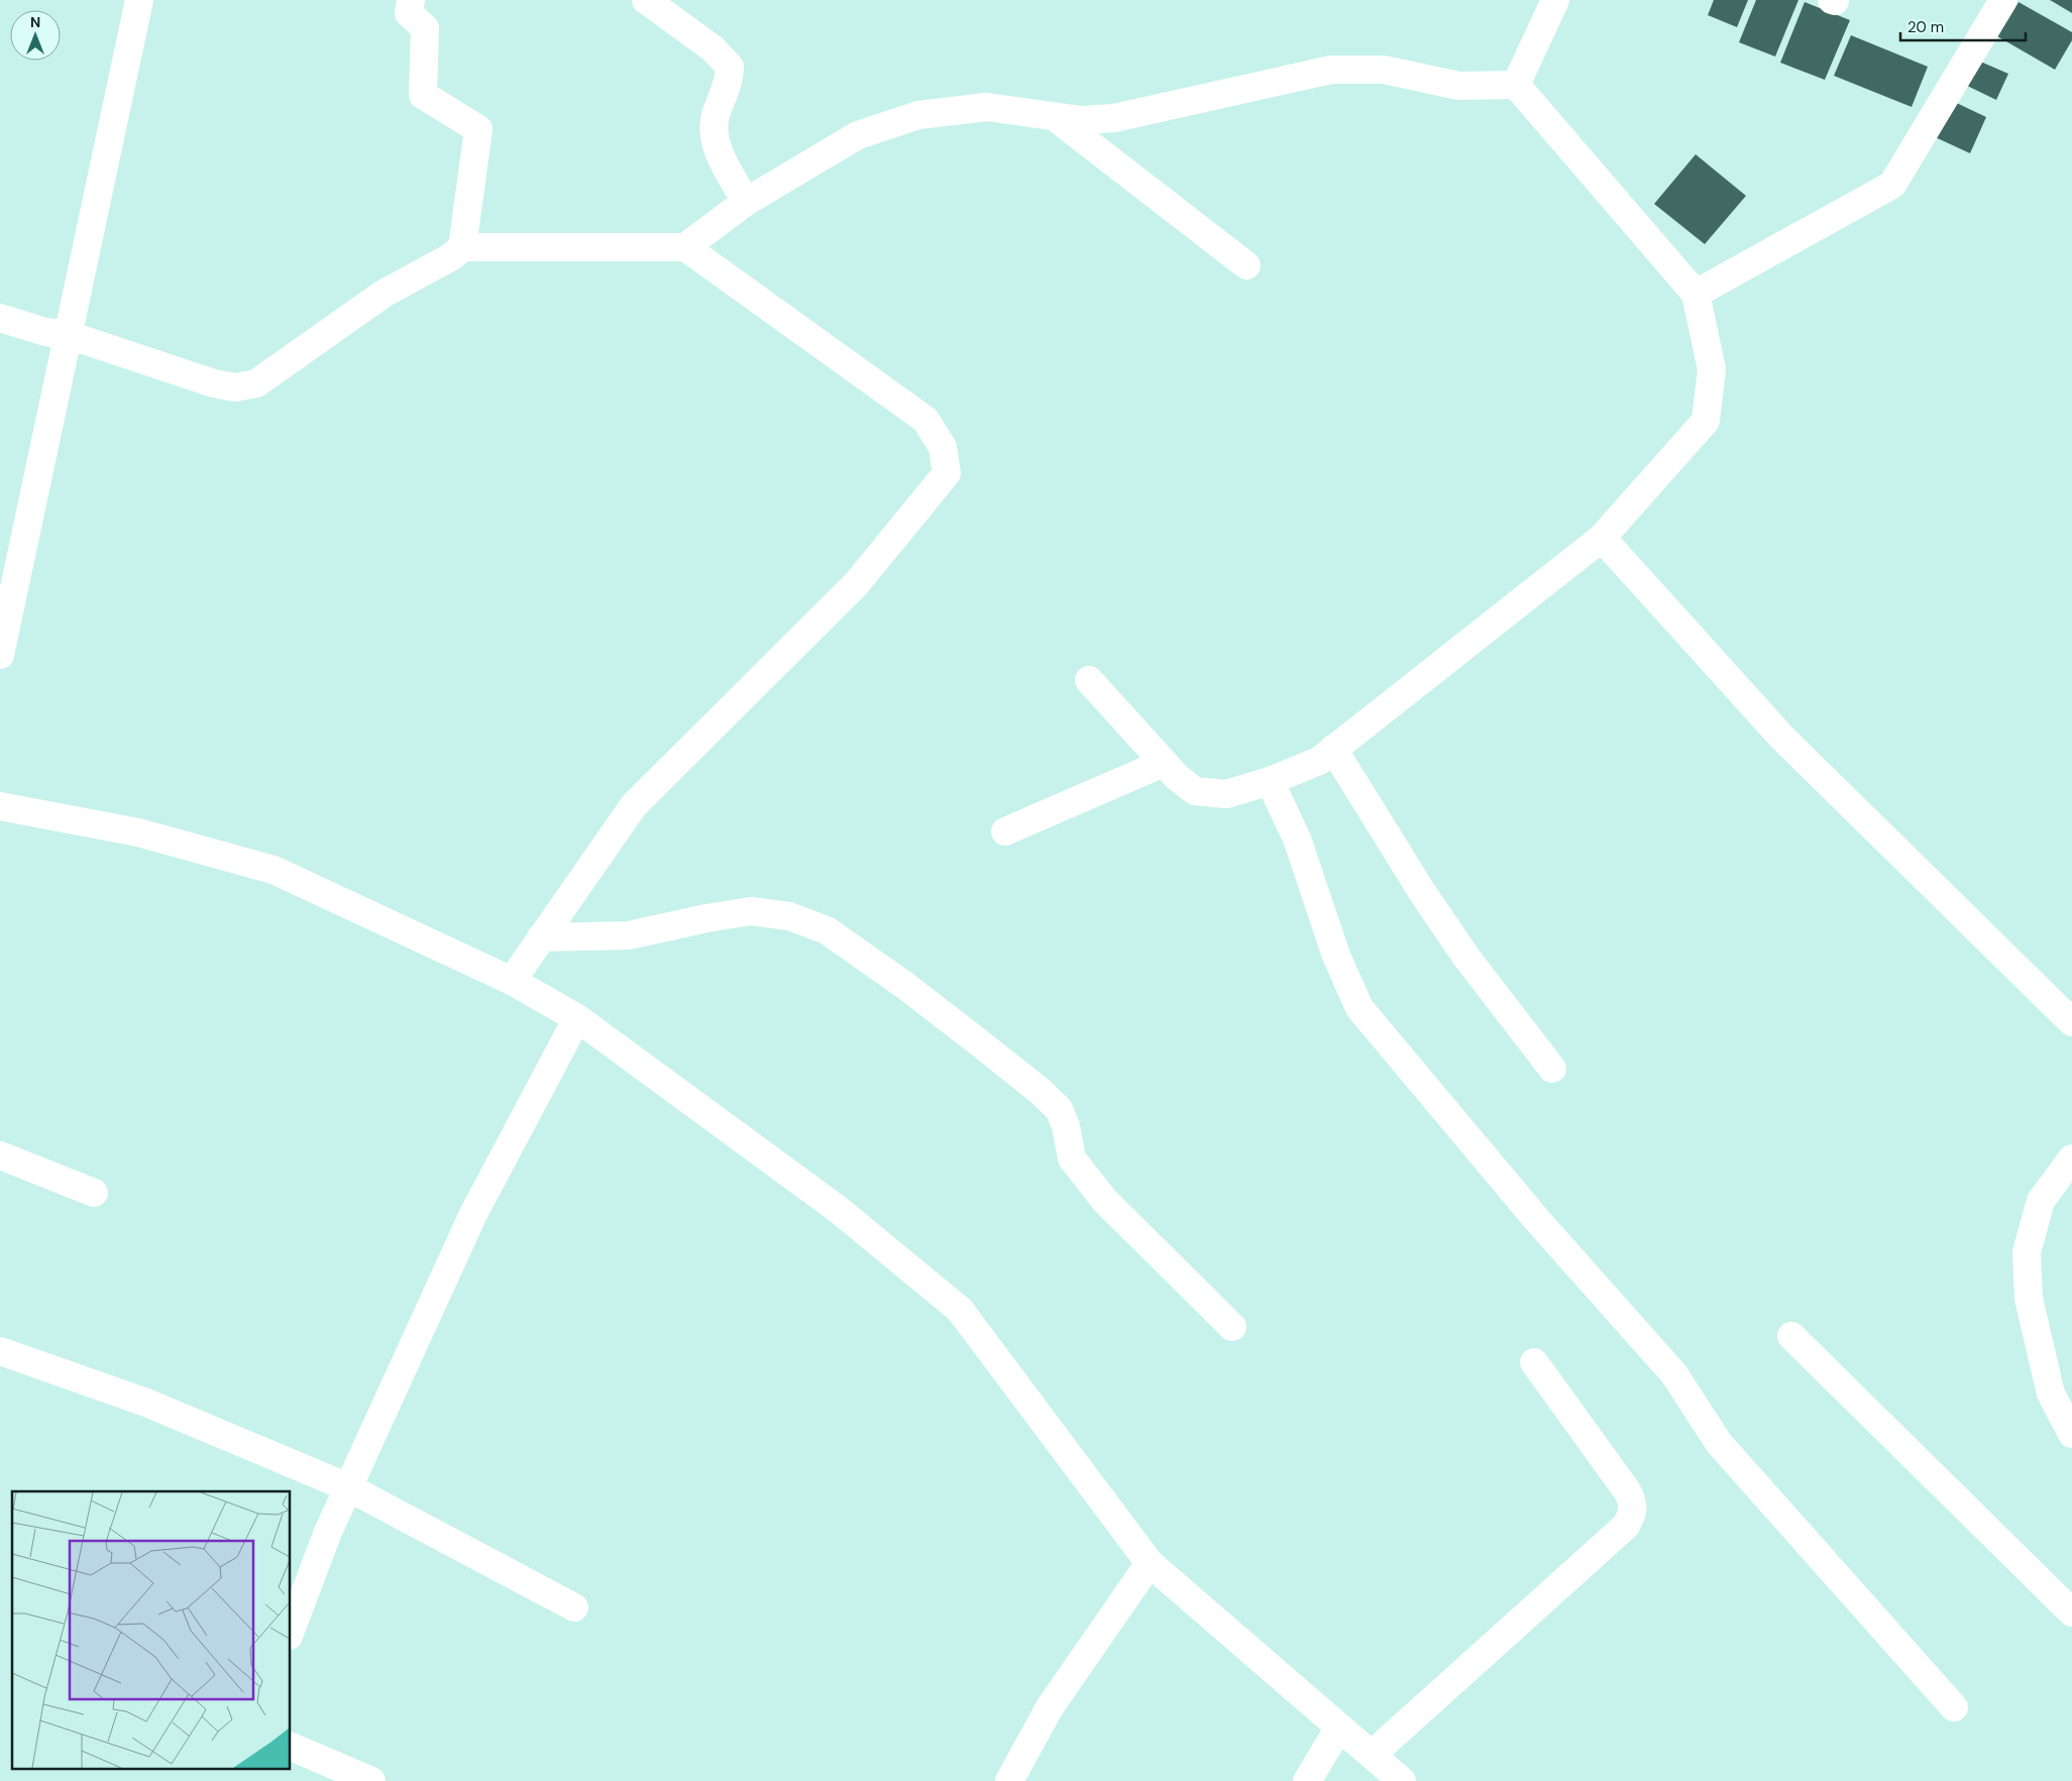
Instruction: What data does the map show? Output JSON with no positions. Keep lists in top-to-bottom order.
{
  "scale_bar": "20 m",
  "north": "top"
}
